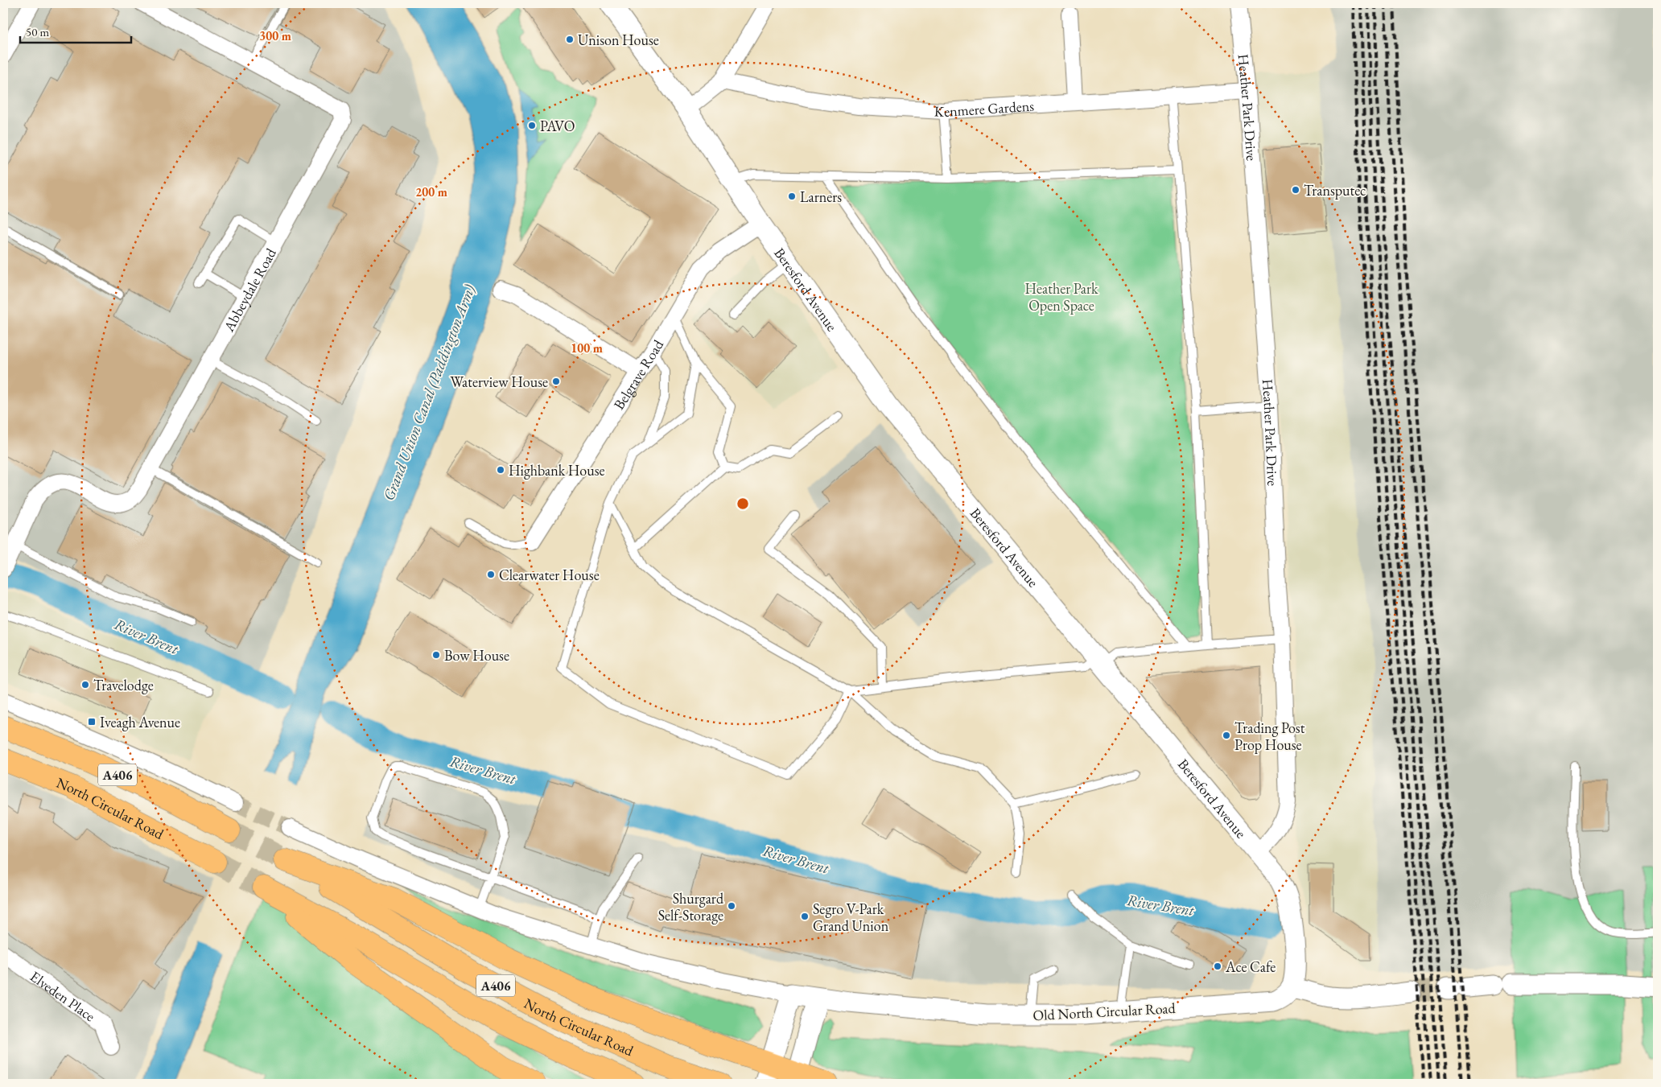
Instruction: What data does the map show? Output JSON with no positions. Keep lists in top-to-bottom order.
{
  "streets": {
    "highway": ["A406", "North Circular Road"],
    "street": [
      "Kenmere Gardens",
      "Heather Park Drive",
      "Abbeydale Road",
      "Beresford Avenue",
      "Belgrave Road",
      "Elveden Place",
      "Old North Circular Road"
    ]
  },
  "crossings": [
    ["Kenmere Gardens", "Heather Park Drive"],
    ["Heather Park Drive", "Beresford Avenue"],
    ["Beresford Avenue", "Belgrave Road"],
    ["Beresford Avenue", "Old North Circular Road"]
  ],
  "water": ["Grand Union Canal (Paddington Arm)", "River Brent"],
  "parks": ["Heather Park Open Space"],
  "places": {
    "other": [
      "Unison House",
      "PAVO",
      "Transputec",
      "Larners",
      "Waterview House",
      "Highbank House",
      "Clearwater House",
      "Bow House",
      "Travelodge",
      "Trading Post Prop House",
      "Shurgard Self-Storage",
      "Segro V-Park Grand Union",
      "Ace Cafe"
    ],
    "transit": ["Iveagh Avenue"]
  },
  "scale_bar": "50 m",
  "rings": ["300 m", "200 m", "100 m"]
}
